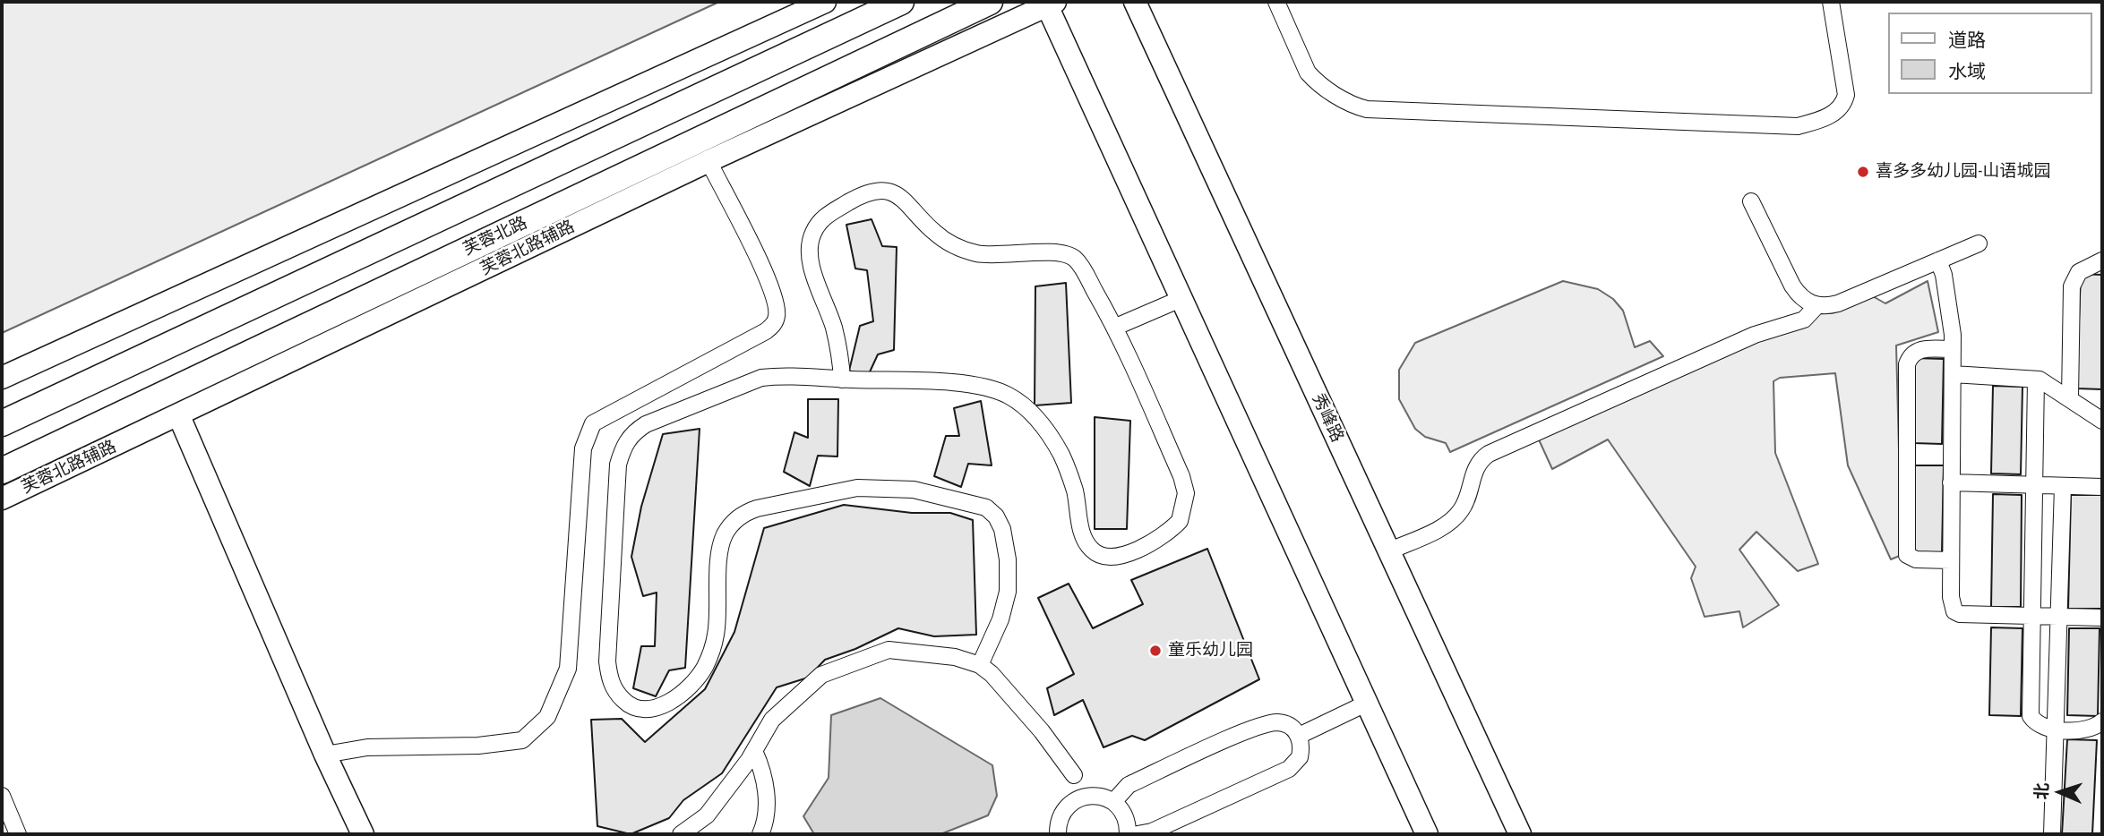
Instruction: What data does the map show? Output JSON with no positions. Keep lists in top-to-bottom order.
{
  "streets": {
    "main road": ["芙蓉北路", "芙蓉北路辅路", "秀峰路"]
  },
  "places": ["喜多多幼儿园-山语城园", "童乐幼儿园"],
  "legend": ["道路", "水域"],
  "north": "left"
}
